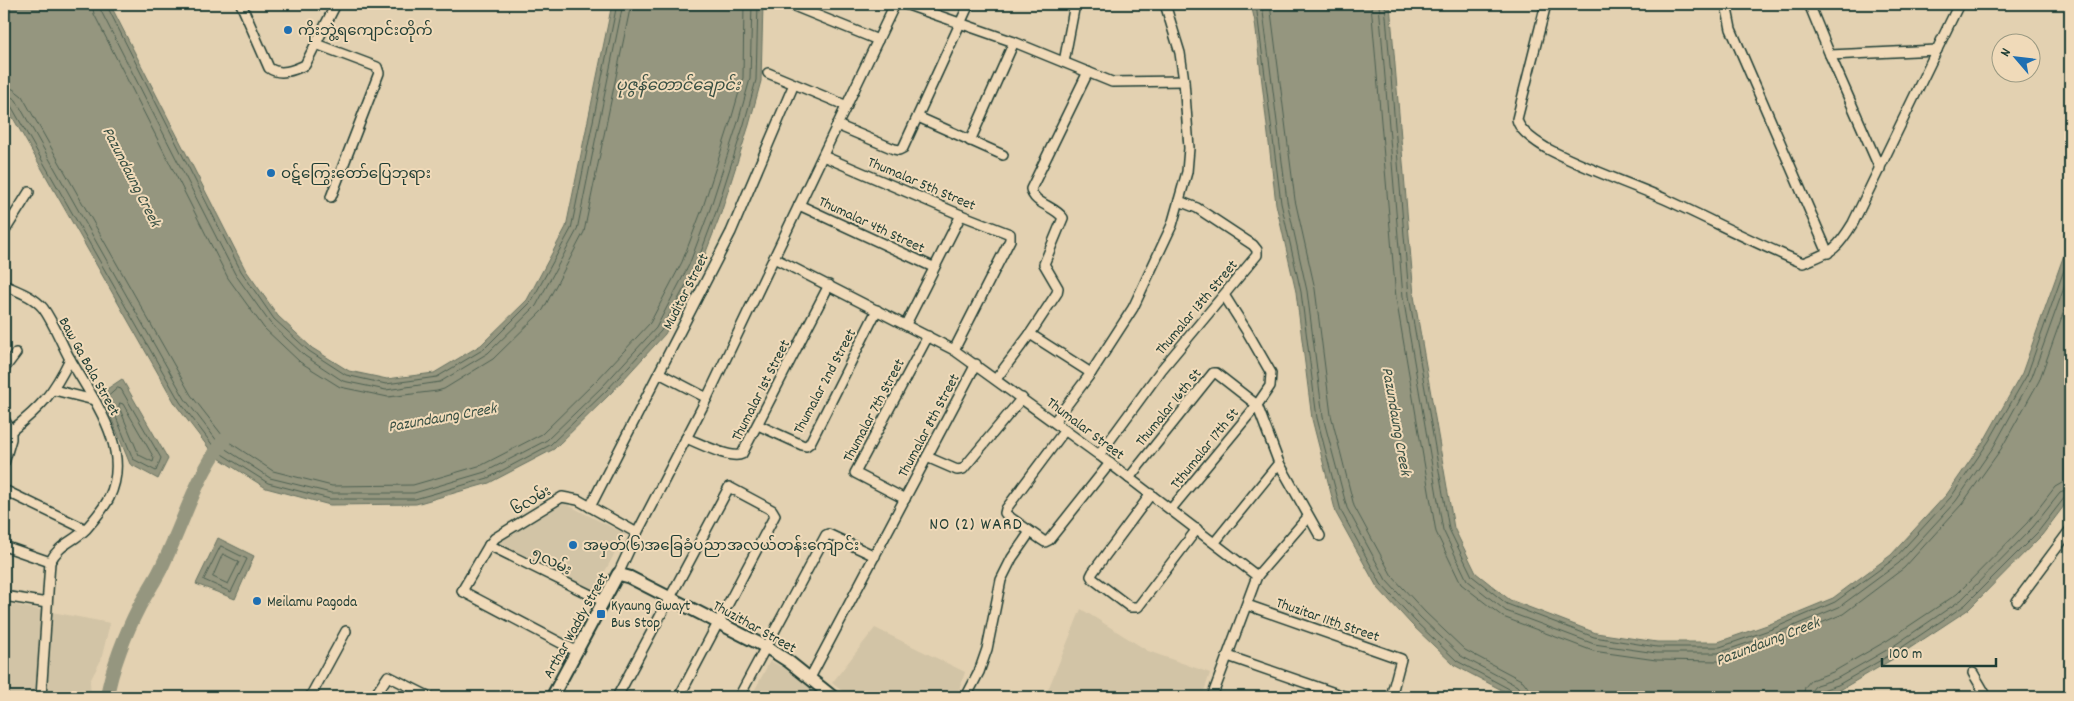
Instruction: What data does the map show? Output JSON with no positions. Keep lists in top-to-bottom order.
{
  "streets": {
    "main road": ["Arthar Waddy Street", "Thuzithar Street"],
    "street": [
      "Thumalar 5th Street",
      "Thumalar 4th Street",
      "Muditar Street",
      "Thumalar 13th Street",
      "Baw Ga Bala Street",
      "Thumalar 2nd Street",
      "Thumalar 1st Street",
      "Thumalar 16th St",
      "Thumalar 7th Street",
      "Thumalar 8th Street",
      "Thumalar Street",
      "Tthumalar 17th St",
      "၆လမ်း",
      "၅လမ်း",
      "Thuzitar 11th Street"
    ]
  },
  "crossings": [
    ["Thumalar 5th Street", "Thumalar Street"],
    ["Muditar Street", "၆လမ်း"],
    ["Thumalar 13th Street", "Thumalar Street"],
    ["Thumalar 13th Street", "Tthumalar 17th St"],
    ["Thumalar 2nd Street", "Thumalar 1st Street"],
    ["Thumalar 2nd Street", "Thumalar Street"],
    ["Thumalar 1st Street", "Thumalar Street"],
    ["Thumalar 16th St", "Thumalar Street"],
    ["Thumalar 16th St", "Tthumalar 17th St"],
    ["Thumalar 7th Street", "Thumalar 8th Street"],
    ["Thumalar 7th Street", "Thumalar Street"],
    ["Thumalar 8th Street", "Thumalar Street"],
    ["Thumalar 8th Street", "Thuzithar Street"],
    ["Thumalar Street", "Tthumalar 17th St"],
    ["၆လမ်း", "၅လမ်း"],
    ["၆လမ်း", "Arthar Waddy Street"],
    ["၅လမ်း", "Arthar Waddy Street"],
    ["Arthar Waddy Street", "Thuzithar Street"]
  ],
  "districts": ["NO (2) WARD"],
  "water": ["ပုဇွန်တောင်ချောင်း", "Pazundaung Creek"],
  "places": {
    "other": [
      "ကိုးဘွဲ့ရကျောင်းတိုက်",
      "ဝဋ်ကြွေးတော်ပြေဘုရား",
      "အမှတ်(၆)အခြေခံပညာအလယ်တန်းကျောင်း",
      "Meilamu Pagoda"
    ],
    "transit": ["Kyaung Gwayt Bus Stop"]
  },
  "scale_bar": "100 m",
  "north": "top left"
}
